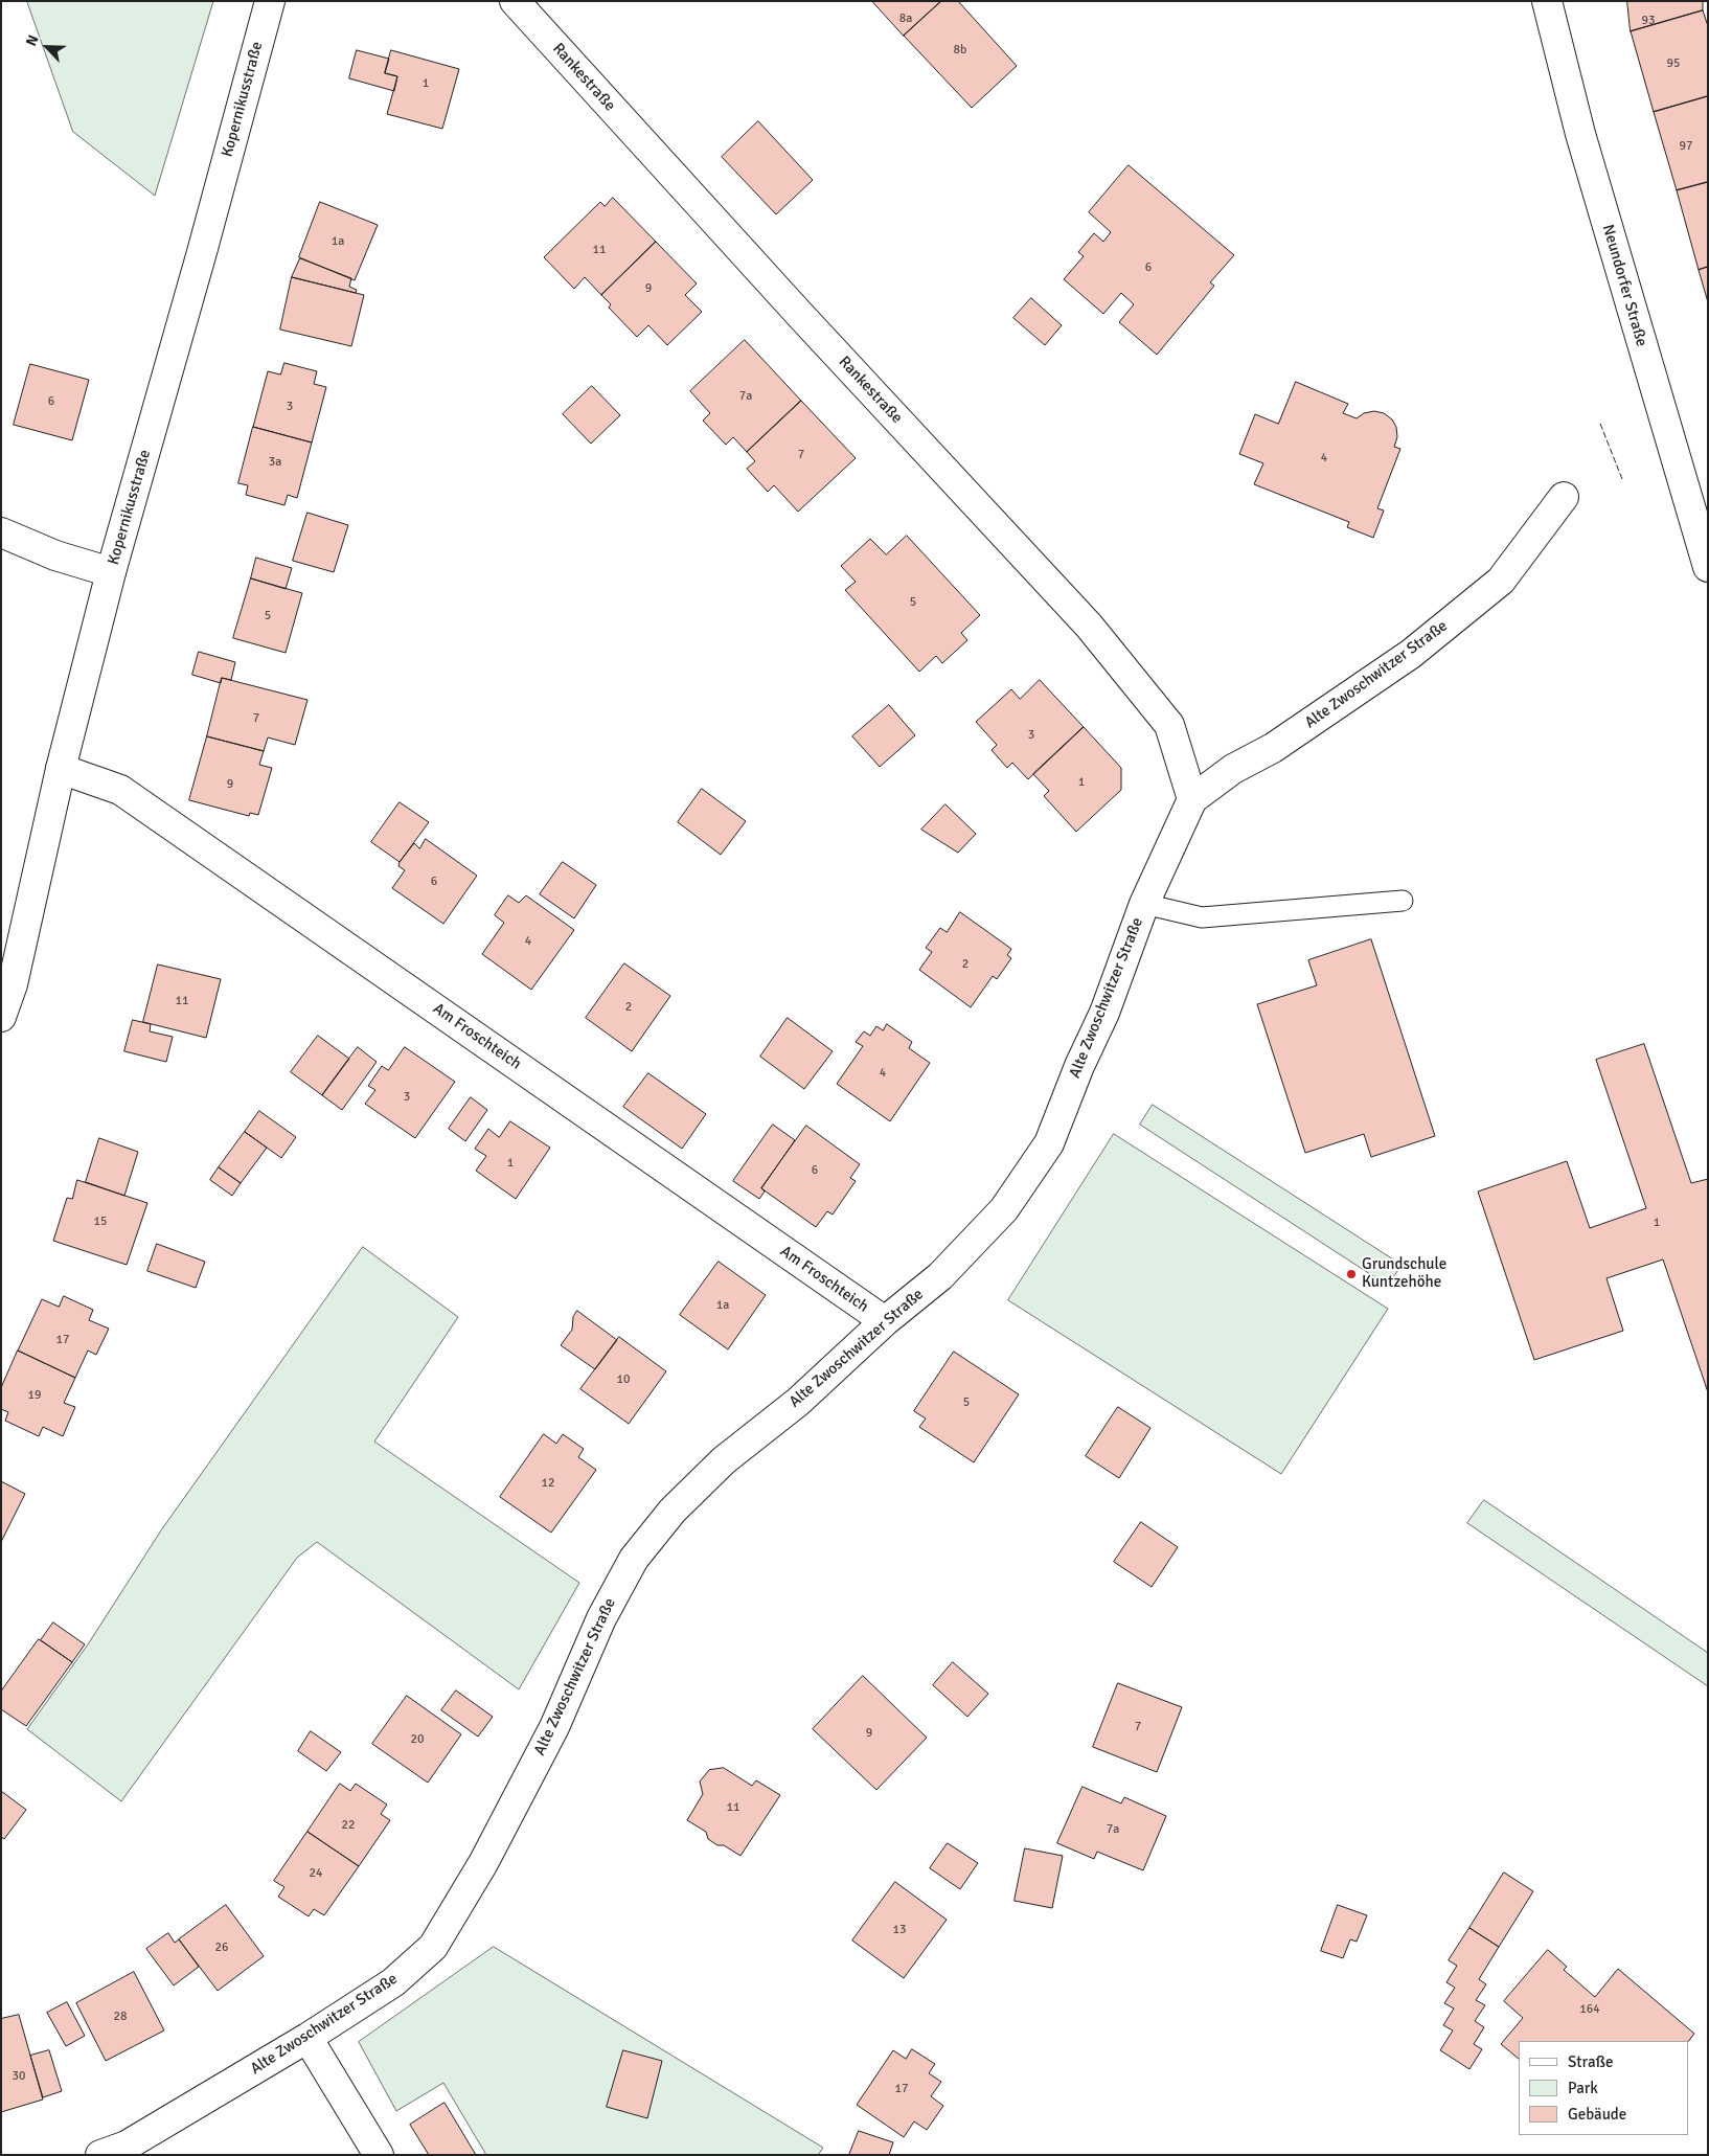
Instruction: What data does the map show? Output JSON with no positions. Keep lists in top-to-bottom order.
{
  "streets": {
    "street": [
      "Rankestraße",
      "Kopernikusstraße",
      "Neundorfer Straße",
      "Alte Zwoschwitzer Straße",
      "Am Froschteich"
    ]
  },
  "crossings": [
    ["Rankestraße", "Alte Zwoschwitzer Straße"],
    ["Kopernikusstraße", "Am Froschteich"],
    ["Alte Zwoschwitzer Straße", "Am Froschteich"]
  ],
  "places": ["Grundschule Kuntzehöhe"],
  "house_numbers": [
    "8a",
    "93",
    "8b",
    "95",
    "1",
    "97",
    "1a",
    "11",
    "6",
    "9",
    "7a",
    "6",
    "3",
    "7",
    "4",
    "3a",
    "5",
    "5",
    "7",
    "3",
    "1",
    "9",
    "6",
    "4",
    "2",
    "11",
    "2",
    "4",
    "3",
    "1",
    "6",
    "15",
    "1",
    "1a",
    "17",
    "10",
    "19",
    "5",
    "12",
    "7",
    "9",
    "20",
    "11",
    "22",
    "7a",
    "24",
    "13",
    "26",
    "164",
    "28",
    "30",
    "17"
  ],
  "legend": ["Straße", "Park", "Gebäude"],
  "north": "top left"
}
